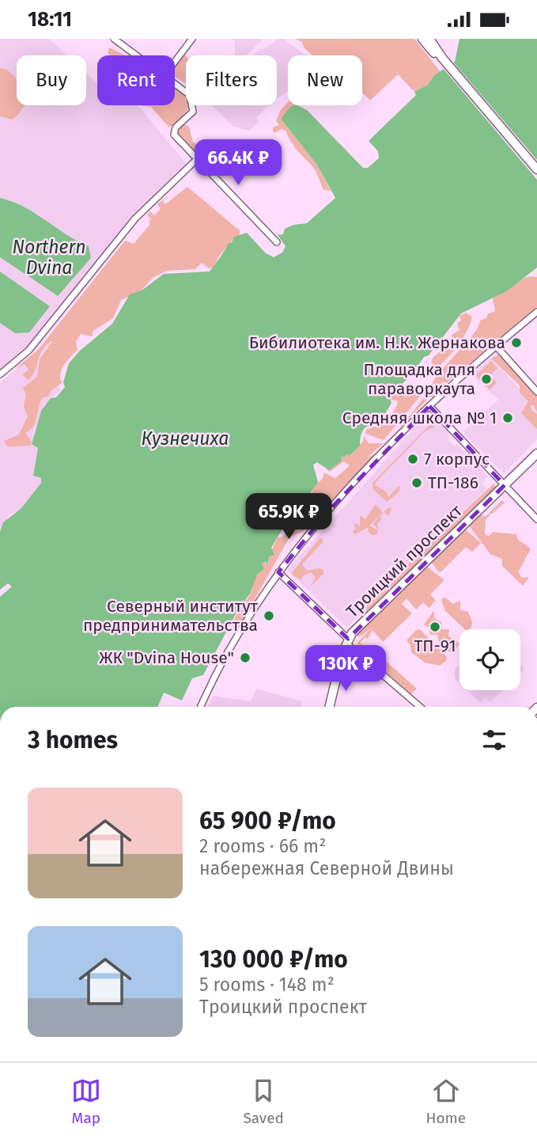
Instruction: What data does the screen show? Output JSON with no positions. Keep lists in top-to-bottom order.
{
  "streets": {
    "main road": ["Троицкий проспект"]
  },
  "water": ["Northern Dvina", "Кузнечиха"],
  "places": [
    "Бибилиотека им. Н.К. Жернакова",
    "Площадка для параворкаута",
    "Средняя школа № 1",
    "7 корпус",
    "ТП-186",
    "Северный институт предпринимательства",
    "ТП-91",
    "ЖК \"Dvina House\""
  ],
  "page": {
    "status": "18:11",
    "chip": [
      "Buy",
      "Rent",
      "Filters",
      "New"
    ],
    "price": ["66.4K ₽", "65.9K ₽", "130K ₽"],
    "heading": "3 homes",
    "list": [
      {
        "name": "65 900 ₽/mo",
        "note": "2 rooms · 66 m² · набережная Северной Двины"
      },
      {
        "name": "130 000 ₽/mo",
        "note": "5 rooms · 148 m² · Троицкий проспект"
      }
    ],
    "tabs": ["Map", "Saved", "Home"]
  }
}
